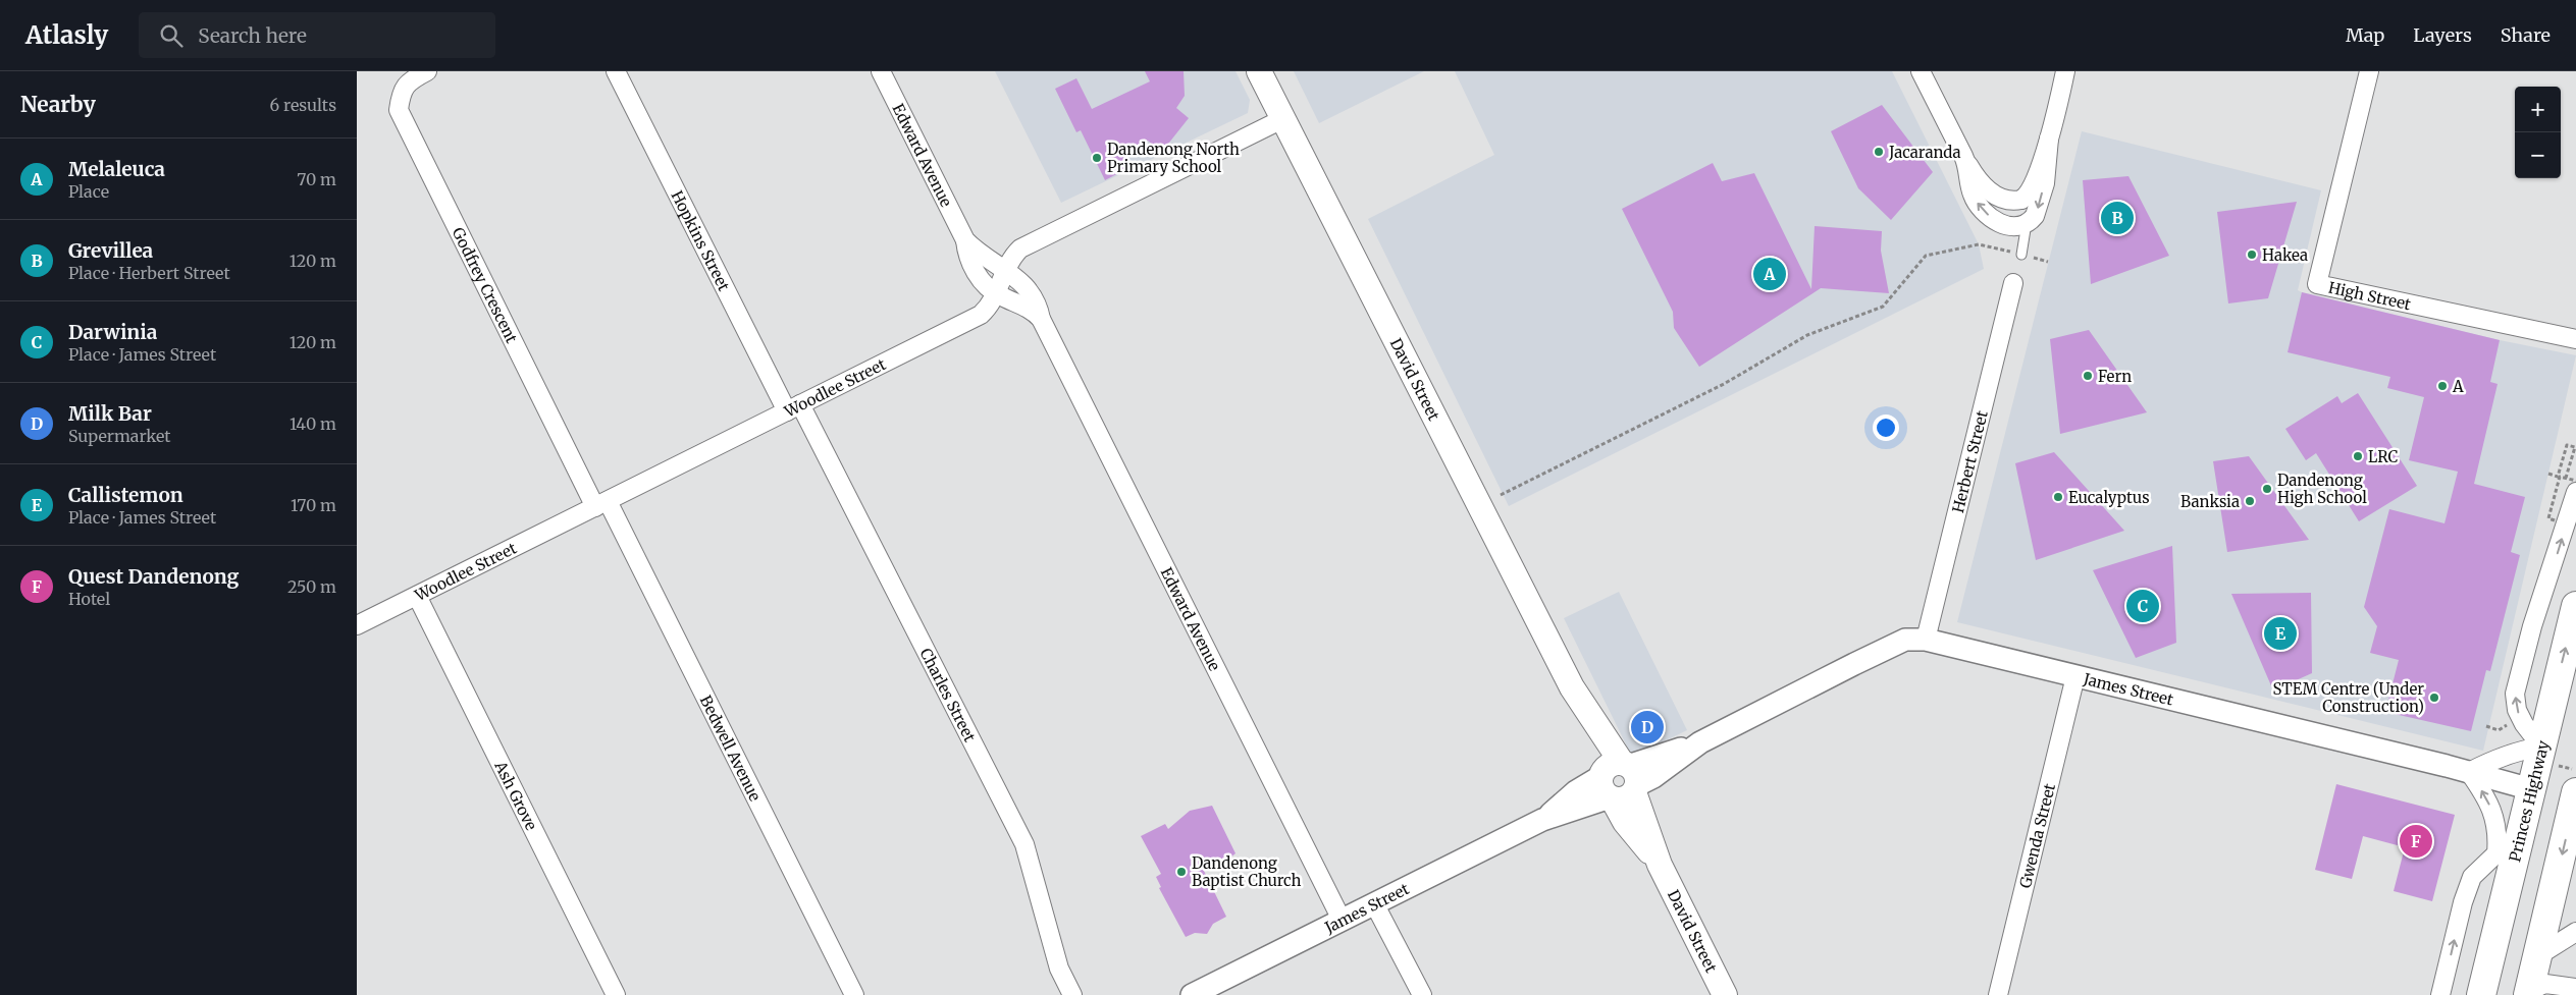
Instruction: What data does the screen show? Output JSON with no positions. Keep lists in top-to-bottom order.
{
  "streets": {
    "highway": ["James Street", "Princes Highway"],
    "main road": ["David Street"],
    "street": [
      "Edward Avenue",
      "Hopkins Street",
      "Godfrey Crescent",
      "High Street",
      "Woodlee Street",
      "Herbert Street",
      "Charles Street",
      "Bedwell Avenue",
      "Ash Grove",
      "Gwenda Street"
    ]
  },
  "crossings": [
    ["Edward Avenue", "Woodlee Street"],
    ["Edward Avenue", "James Street"],
    ["Hopkins Street", "Woodlee Street"],
    ["Hopkins Street", "Charles Street"],
    ["Godfrey Crescent", "Woodlee Street"],
    ["Godfrey Crescent", "Bedwell Avenue"],
    ["David Street", "Woodlee Street"],
    ["David Street", "James Street"],
    ["Woodlee Street", "Charles Street"],
    ["Woodlee Street", "Bedwell Avenue"],
    ["Woodlee Street", "Ash Grove"],
    ["Herbert Street", "James Street"],
    ["James Street", "Princes Highway"],
    ["James Street", "Gwenda Street"]
  ],
  "one_way": ["Princes Highway"],
  "places": [
    "Jacaranda",
    "Dandenong North Primary School",
    "Hakea",
    "Fern",
    "A",
    "LRC",
    "Dandenong High School",
    "Eucalyptus",
    "Banksia",
    "STEM Centre (Under Construction)",
    "Dandenong Baptist Church"
  ],
  "page": {
    "header": "Atlasly",
    "search": "Search here",
    "nav": ["Map", "Layers", "Share"],
    "heading": ["Nearby", "6 results"],
    "map_buttons": ["+", "−"],
    "list": [
      {
        "mark": "A",
        "name": "Melaleuca",
        "note": "Place",
        "value": "70 m"
      },
      {
        "mark": "B",
        "name": "Grevillea",
        "note": "Place · Herbert Street",
        "value": "120 m"
      },
      {
        "mark": "C",
        "name": "Darwinia",
        "note": "Place · James Street",
        "value": "120 m"
      },
      {
        "mark": "D",
        "name": "Milk Bar",
        "note": "Supermarket",
        "value": "140 m"
      },
      {
        "mark": "E",
        "name": "Callistemon",
        "note": "Place · James Street",
        "value": "170 m"
      },
      {
        "mark": "F",
        "name": "Quest Dandenong",
        "note": "Hotel",
        "value": "250 m"
      }
    ],
    "pins": [
      "B",
      "A",
      "C",
      "E",
      "D",
      "F"
    ]
  }
}
